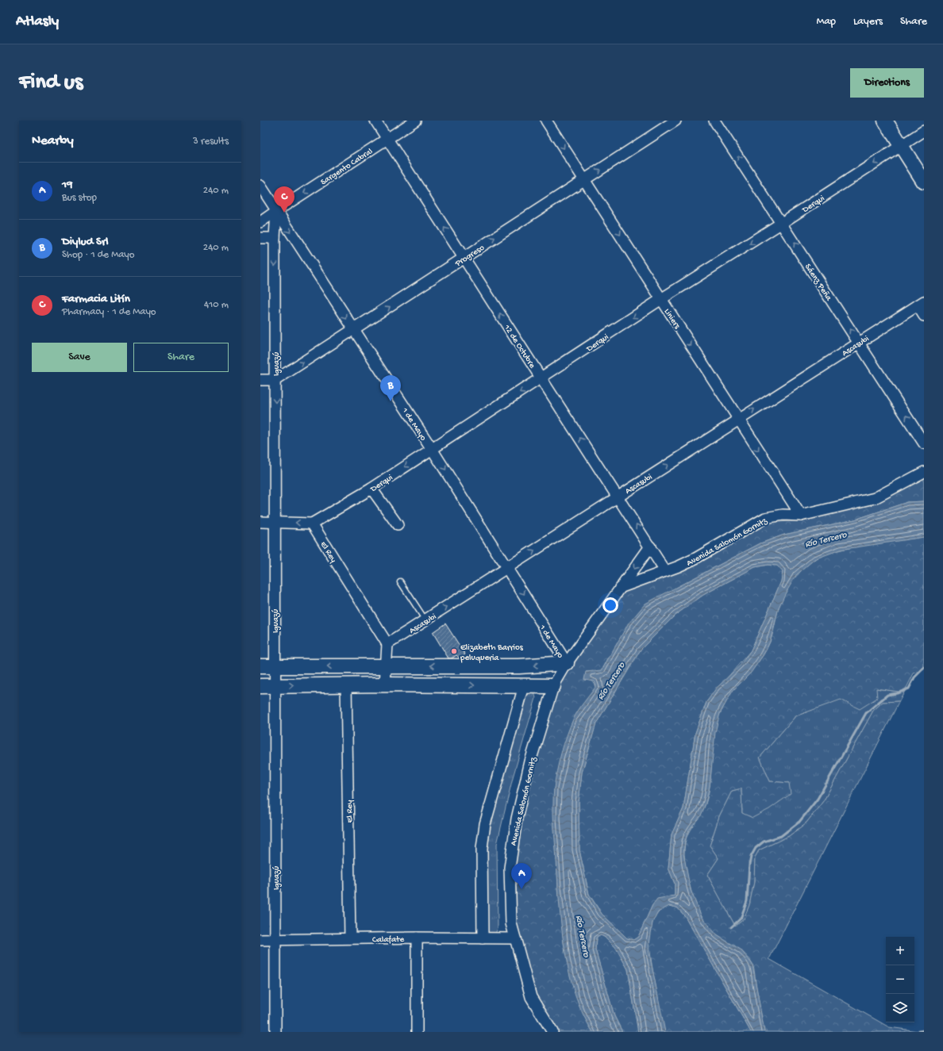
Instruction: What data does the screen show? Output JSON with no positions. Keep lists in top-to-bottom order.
{
  "streets": {
    "street": [
      "Sargento Cabral",
      "Derqui",
      "Progreso",
      "Sáenz Peña",
      "Liniers",
      "Ascasubi",
      "12 de Octubre",
      "Iguazú",
      "1 de Mayo",
      "Avenida Salomón Gornitz",
      "El Rey",
      "Calafate"
    ]
  },
  "crossings": [
    ["Sargento Cabral", "12 de Octubre"],
    ["Sargento Cabral", "Iguazú"],
    ["Sargento Cabral", "1 de Mayo"],
    ["Derqui", "Sáenz Peña"],
    ["Derqui", "Liniers"],
    ["Derqui", "12 de Octubre"],
    ["Derqui", "1 de Mayo"],
    ["Derqui", "El Rey"],
    ["Progreso", "Liniers"],
    ["Progreso", "12 de Octubre"],
    ["Progreso", "Iguazú"],
    ["Progreso", "1 de Mayo"],
    ["Sáenz Peña", "Ascasubi"],
    ["Liniers", "Ascasubi"],
    ["Liniers", "Avenida Salomón Gornitz"],
    ["Ascasubi", "12 de Octubre"],
    ["Ascasubi", "1 de Mayo"],
    ["Ascasubi", "El Rey"],
    ["12 de Octubre", "Avenida Salomón Gornitz"],
    ["Iguazú", "1 de Mayo"],
    ["Iguazú", "Calafate"],
    ["1 de Mayo", "Avenida Salomón Gornitz"],
    ["Avenida Salomón Gornitz", "Calafate"],
    ["El Rey", "Calafate"]
  ],
  "one_way": [
    "Sargento Cabral",
    "Derqui",
    "Progreso",
    "Sáenz Peña",
    "Liniers",
    "Ascasubi",
    "12 de Octubre",
    "1 de Mayo"
  ],
  "water": ["Río Tercero"],
  "places": ["Elizabeth Barrios peluqueria"],
  "page": {
    "header": "Atlasly",
    "nav": ["Map", "Layers", "Share"],
    "buttons": [
      "Directions",
      ["Save", "Share"]
    ],
    "title": "Find us",
    "heading": ["Nearby", "3 results"],
    "list": [
      {
        "mark": "A",
        "name": "19",
        "note": "Bus stop",
        "value": "240 m"
      },
      {
        "mark": "B",
        "name": "Diylud Srl",
        "note": "Shop · 1 de Mayo",
        "value": "240 m"
      },
      {
        "mark": "C",
        "name": "Farmacia Litín",
        "note": "Pharmacy · 1 de Mayo",
        "value": "410 m"
      }
    ],
    "pins": ["C", "B", "A"],
    "map_buttons": ["+", "−"]
  }
}
